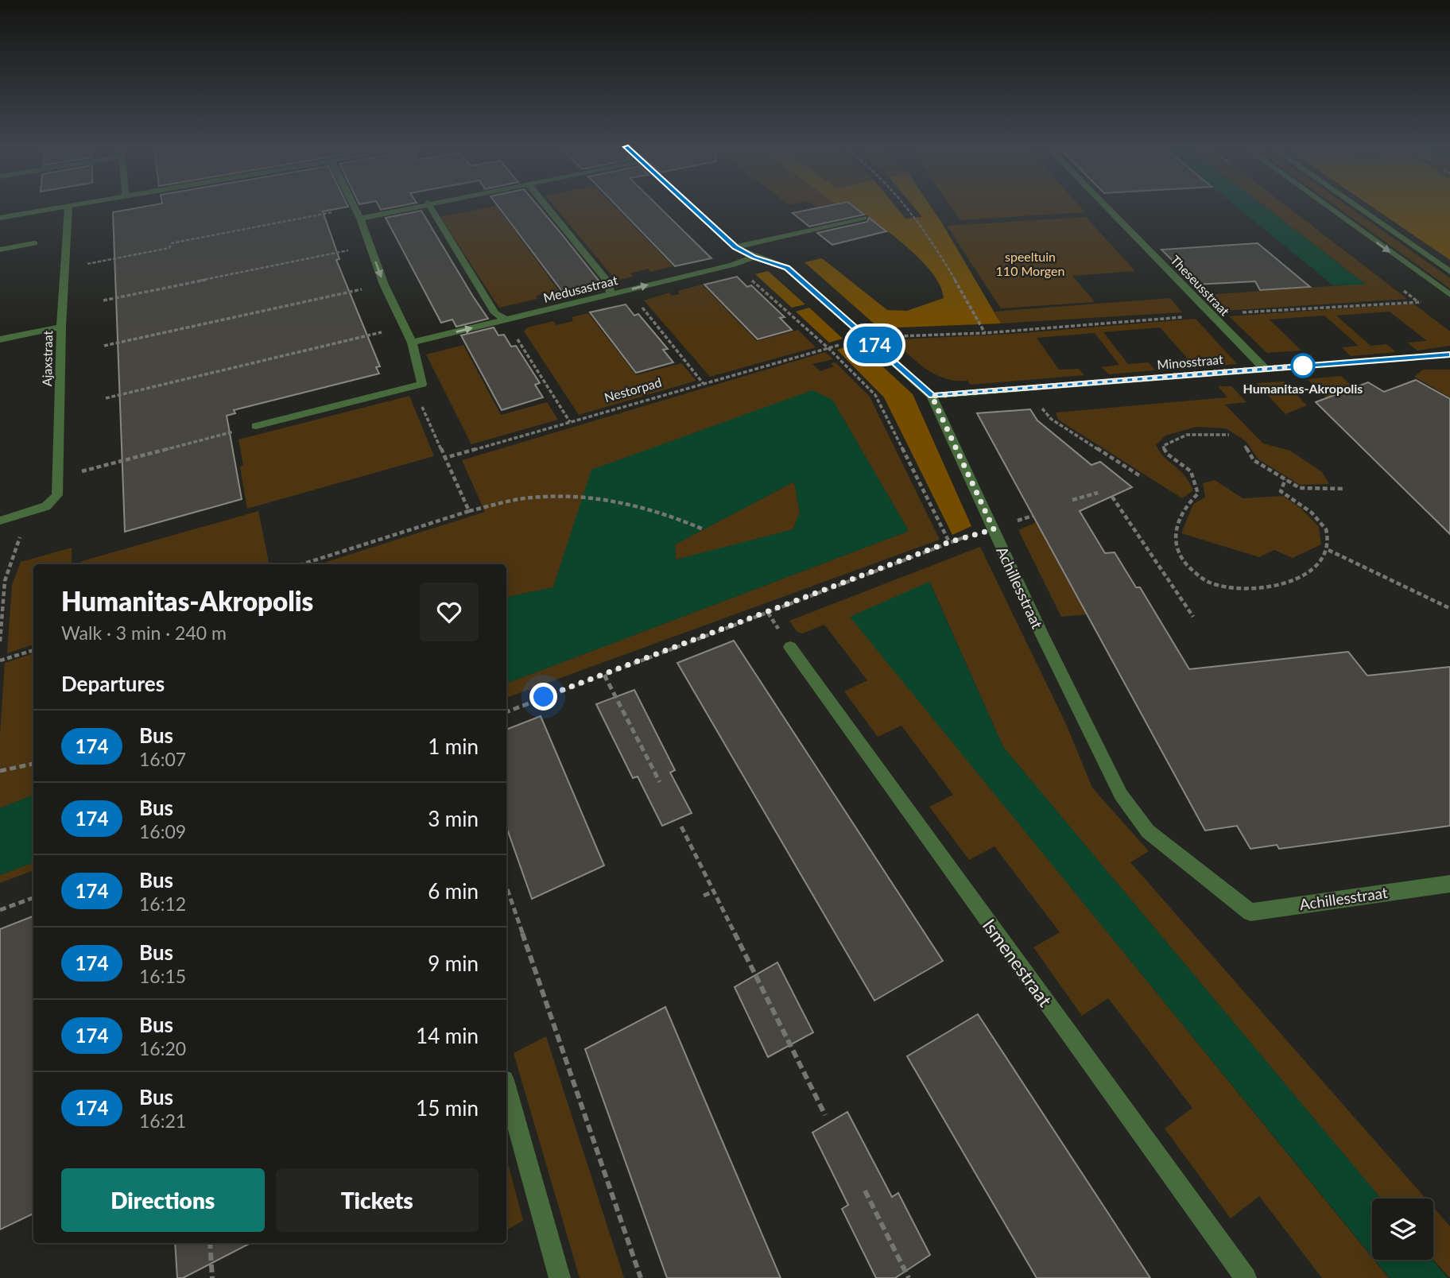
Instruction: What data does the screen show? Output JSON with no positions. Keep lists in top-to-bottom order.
{
  "streets": {
    "street": [
      "Theseusstraat",
      "Medusastraat",
      "Ajaxstraat",
      "Minosstraat",
      "Achillesstraat",
      "Ismenestraat"
    ],
    "path": ["Nestorpad"]
  },
  "crossings": [
    ["Theseusstraat", "Minosstraat"],
    ["Medusastraat", "Achillesstraat"],
    ["Minosstraat", "Achillesstraat"]
  ],
  "one_way": ["Medusastraat"],
  "parks": ["speeltuin 110 Morgen"],
  "places": ["Humanitas-Akropolis"],
  "lines": ["bus line 174"],
  "page": {
    "on_map": "174",
    "heading": [
      ["Humanitas-Akropolis", "Walk · 3 min · 240 m"],
      "Departures"
    ],
    "list": [
      {
        "mark": "174",
        "name": "Bus",
        "note": "16:07",
        "value": "1 min"
      },
      {
        "mark": "174",
        "name": "Bus",
        "note": "16:09",
        "value": "3 min"
      },
      {
        "mark": "174",
        "name": "Bus",
        "note": "16:12",
        "value": "6 min"
      },
      {
        "mark": "174",
        "name": "Bus",
        "note": "16:15",
        "value": "9 min"
      },
      {
        "mark": "174",
        "name": "Bus",
        "note": "16:20",
        "value": "14 min"
      },
      {
        "mark": "174",
        "name": "Bus",
        "note": "16:21",
        "value": "15 min"
      }
    ],
    "buttons": ["Directions", "Tickets"]
  }
}
